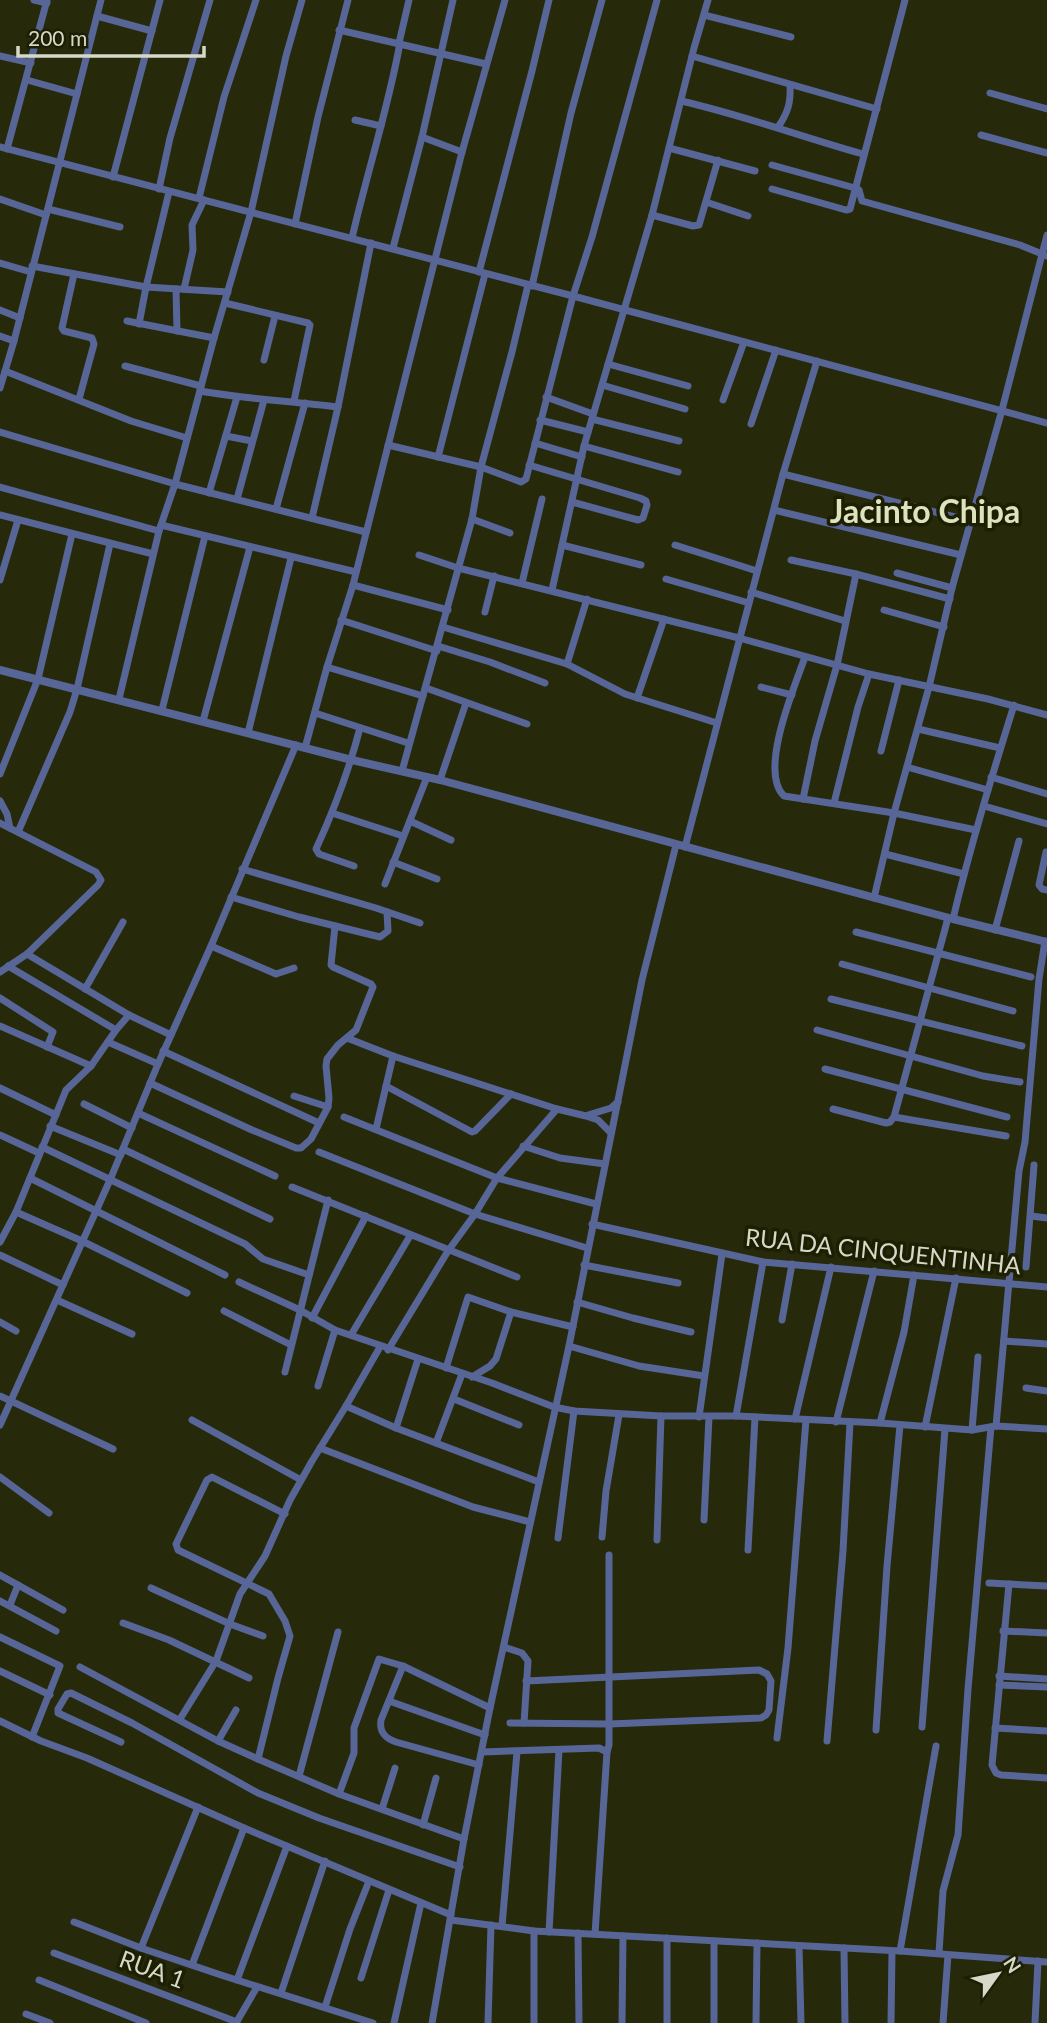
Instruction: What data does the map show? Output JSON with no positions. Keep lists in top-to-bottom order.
{
  "streets": {
    "street": ["RUA DA CINQUENTINHA", "RUA 1"]
  },
  "districts": ["Jacinto Chipa"],
  "scale_bar": "200 m",
  "north": "top right"
}
